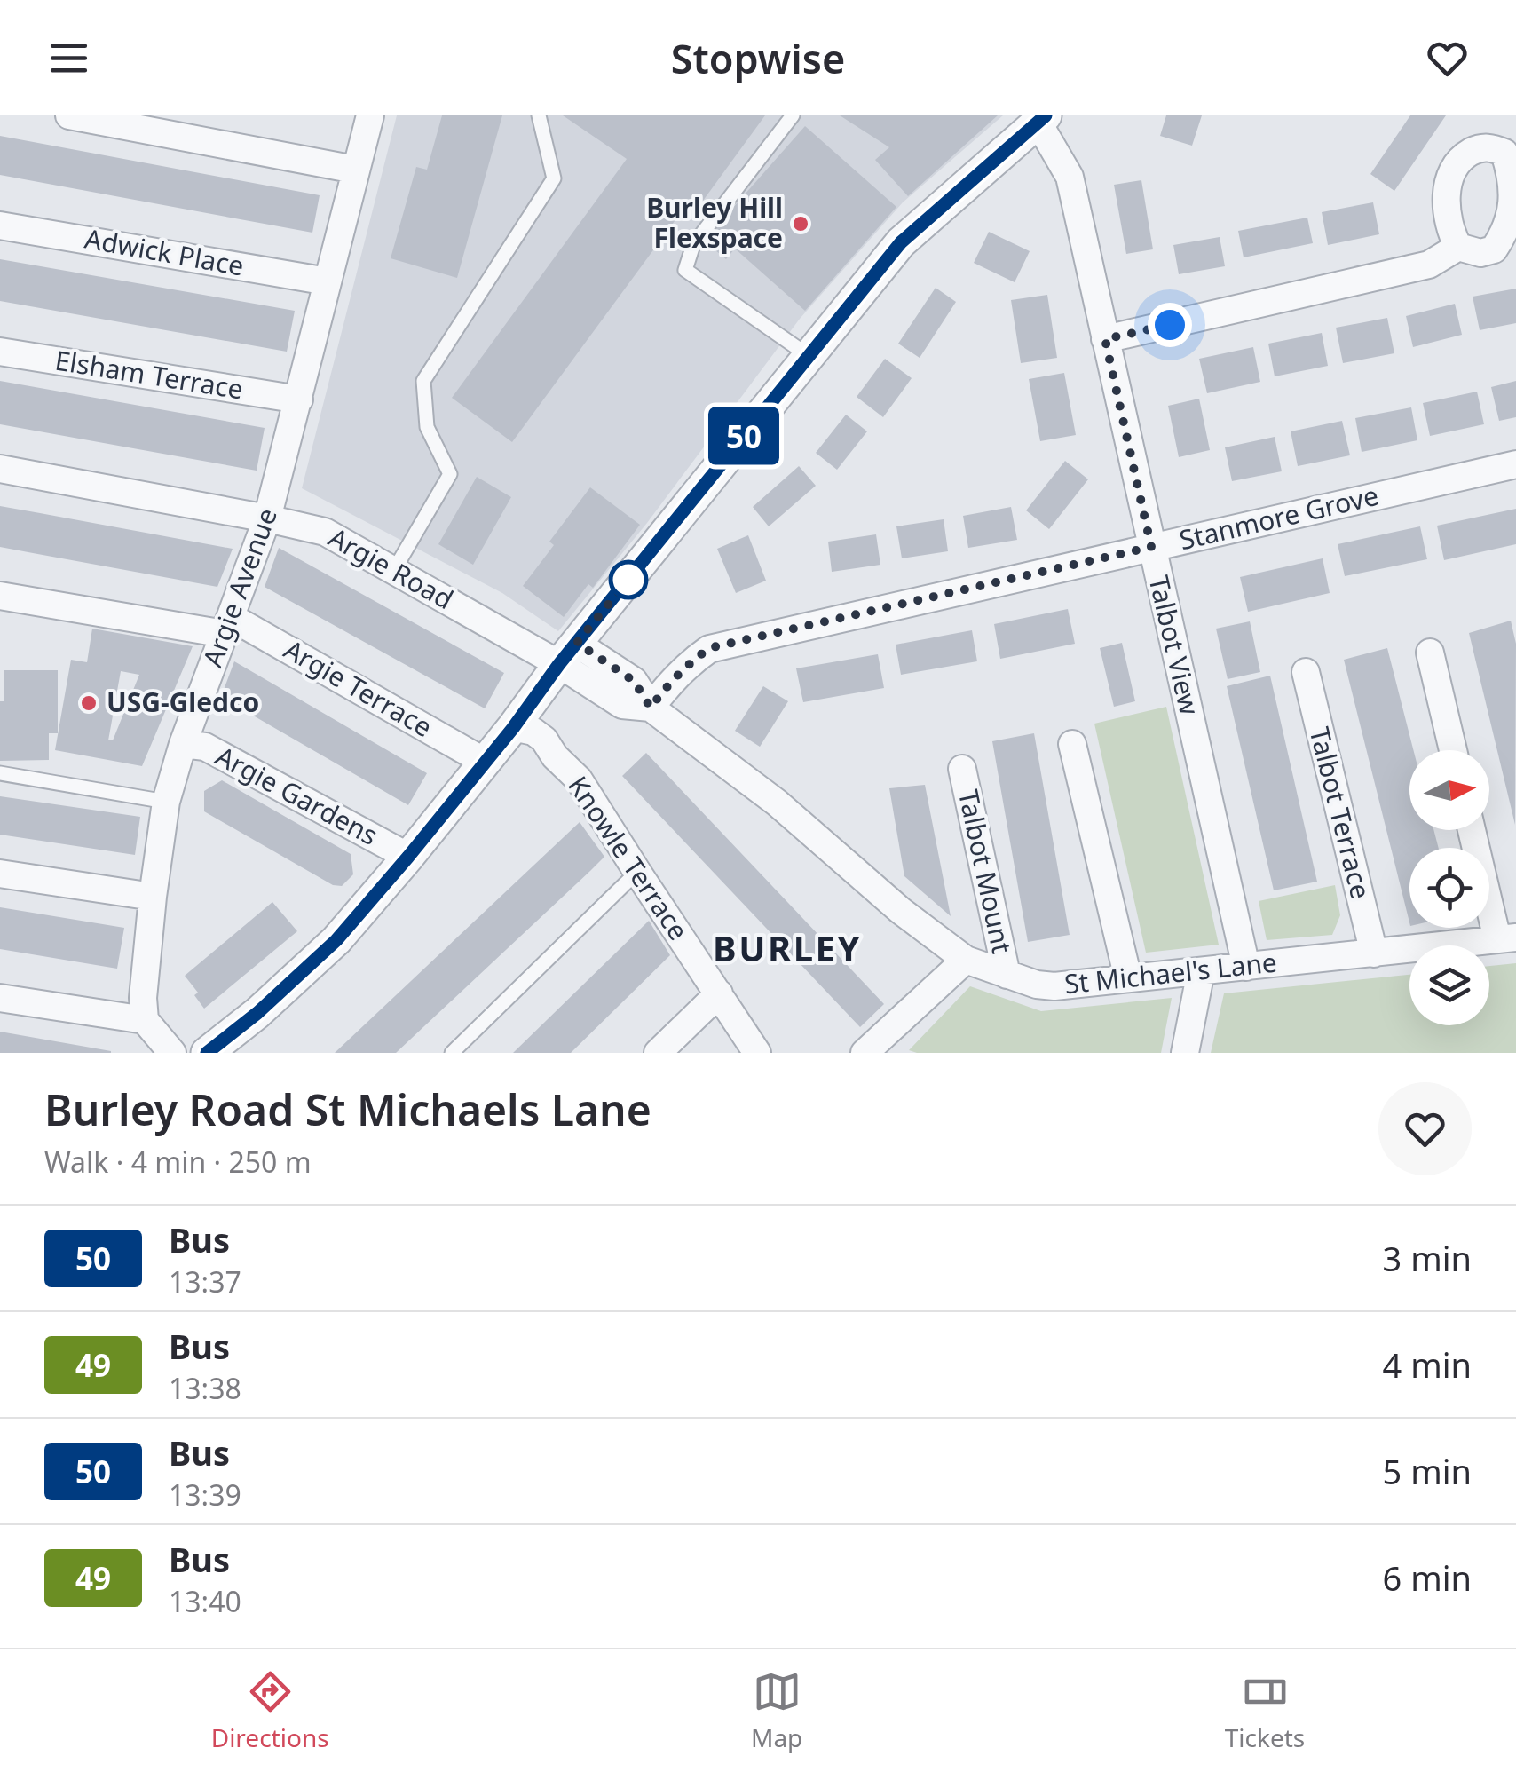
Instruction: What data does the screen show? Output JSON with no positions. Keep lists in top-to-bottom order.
{
  "streets": {
    "street": [
      "Adwick Place",
      "Elsham Terrace",
      "Stanmore Grove",
      "Argie Road",
      "Argie Avenue",
      "Talbot View",
      "Argie Terrace",
      "Argie Gardens",
      "Talbot Terrace",
      "Knowle Terrace",
      "Talbot Mount",
      "St Michael's Lane"
    ]
  },
  "crossings": [
    ["Adwick Place", "Argie Avenue"],
    ["Elsham Terrace", "Argie Avenue"],
    ["Stanmore Grove", "Talbot View"],
    ["Stanmore Grove", "St Michael's Lane"],
    ["Argie Road", "Argie Avenue"],
    ["Argie Road", "St Michael's Lane"],
    ["Argie Avenue", "Argie Terrace"],
    ["Argie Avenue", "Argie Gardens"],
    ["Talbot View", "St Michael's Lane"],
    ["Talbot Terrace", "St Michael's Lane"],
    ["Talbot Mount", "St Michael's Lane"]
  ],
  "districts": ["BURLEY"],
  "places": ["Burley Hill Flexspace", "USG-Gledco"],
  "lines": ["bus line 50"],
  "north": "right",
  "page": {
    "header": "Stopwise",
    "on_map": "50",
    "heading": ["Burley Road St Michaels Lane", "Walk · 4 min · 250 m"],
    "list": [
      {
        "mark": "50",
        "name": "Bus",
        "note": "13:37",
        "value": "3 min"
      },
      {
        "mark": "49",
        "name": "Bus",
        "note": "13:38",
        "value": "4 min"
      },
      {
        "mark": "50",
        "name": "Bus",
        "note": "13:39",
        "value": "5 min"
      },
      {
        "mark": "49",
        "name": "Bus",
        "note": "13:40",
        "value": "6 min"
      }
    ],
    "tabs": ["Directions", "Map", "Tickets"]
  }
}
